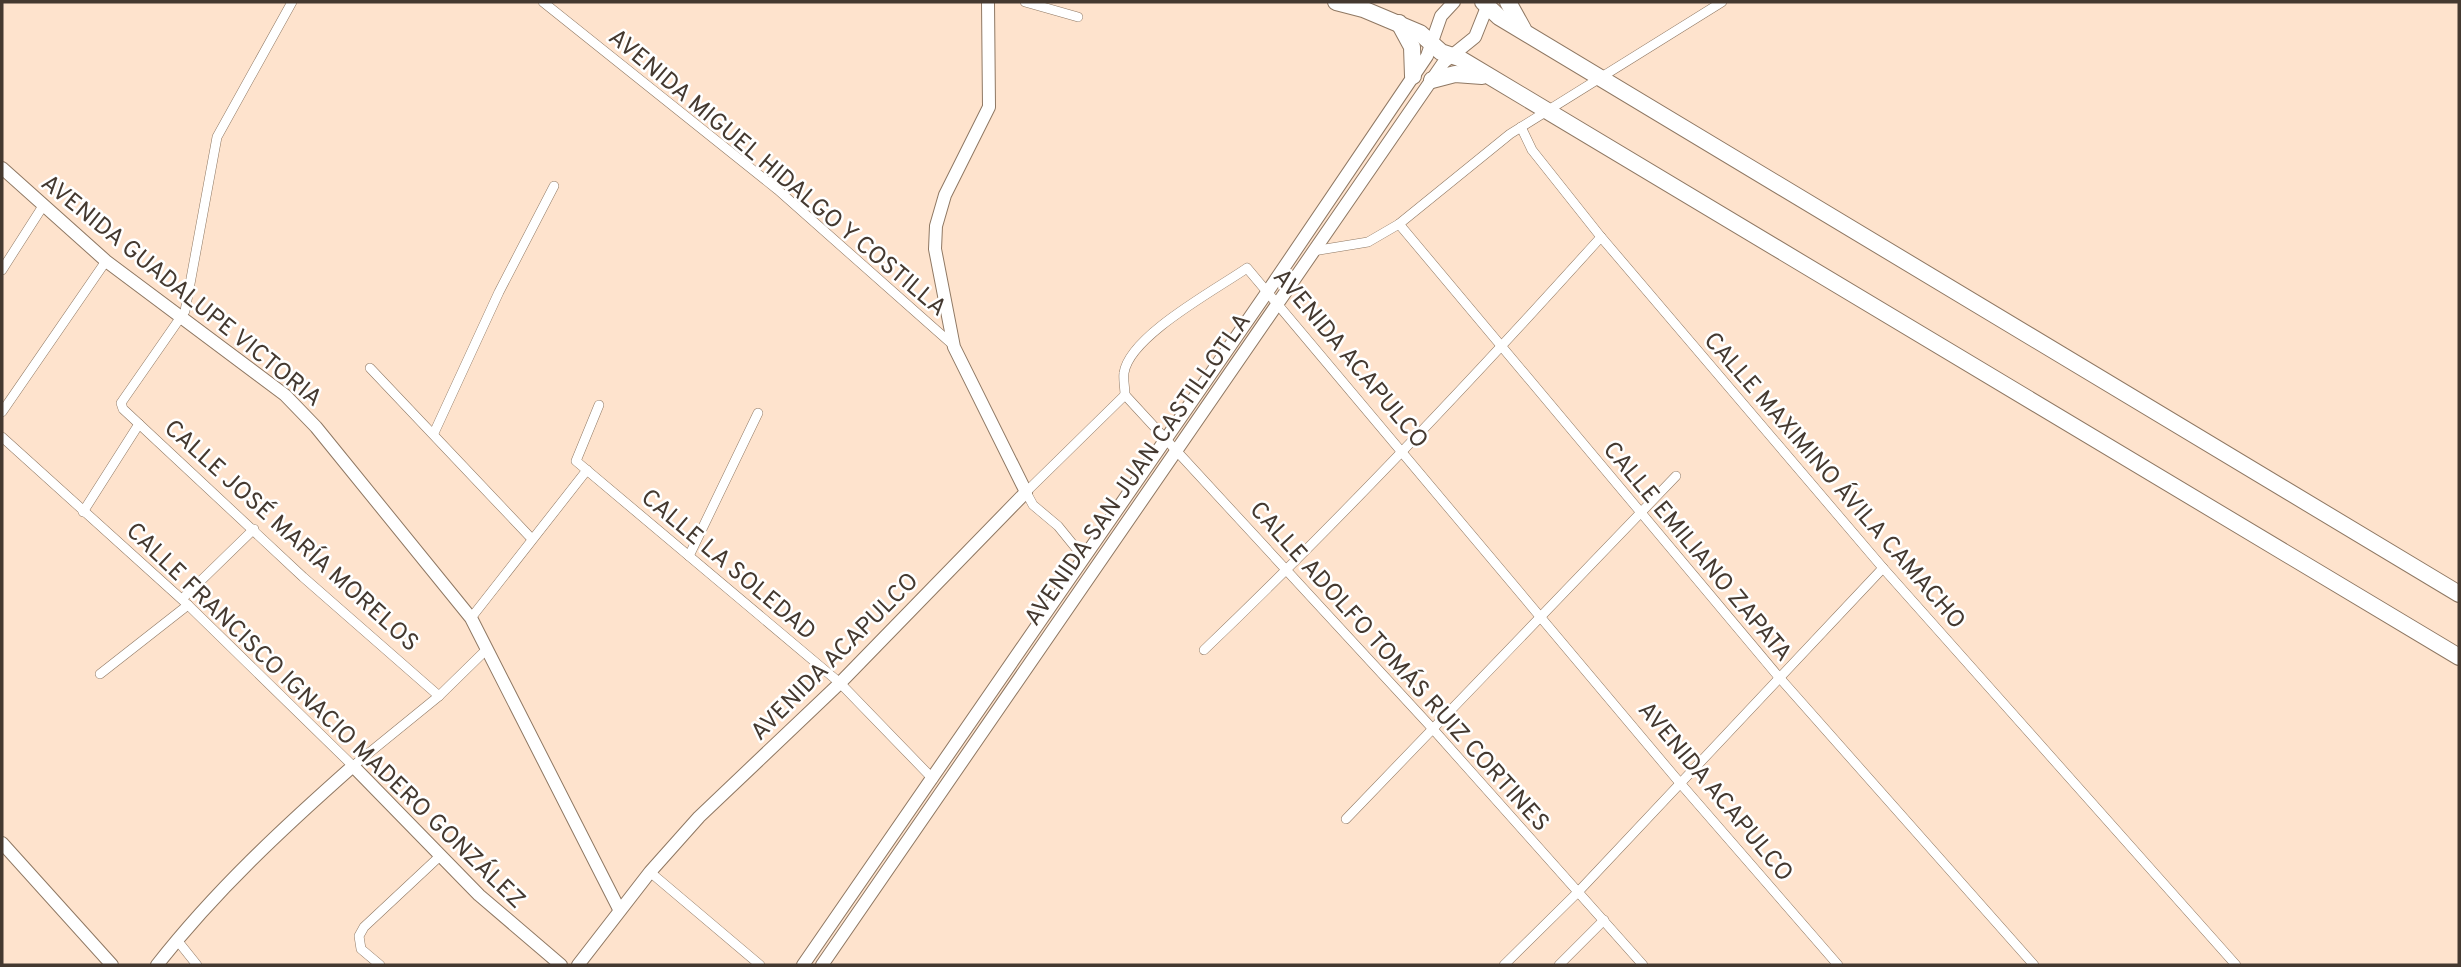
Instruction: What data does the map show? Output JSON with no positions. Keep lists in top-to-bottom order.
{
  "streets": {
    "street": [
      "AVENIDA MIGUEL HIDALGO Y COSTILLA",
      "AVENIDA GUADALUPE VICTORIA",
      "AVENIDA ACAPULCO",
      "AVENIDA SAN JUAN CASTILLOTLA",
      "CALLE MAXIMINO ÁVILA CAMACHO",
      "CALLE JOSÉ MARÍA MORELOS",
      "CALLE EMILIANO ZAPATA",
      "CALLE LA SOLEDAD",
      "CALLE ADOLFO TOMÁS RUIZ CORTINES",
      "CALLE FRANCISCO IGNACIO MADERO GONZÁLEZ"
    ]
  },
  "crossings": [
    ["AVENIDA GUADALUPE VICTORIA", "AVENIDA ACAPULCO"],
    ["AVENIDA GUADALUPE VICTORIA", "CALLE JOSÉ MARÍA MORELOS"],
    ["AVENIDA ACAPULCO", "AVENIDA SAN JUAN CASTILLOTLA"],
    ["AVENIDA ACAPULCO", "CALLE LA SOLEDAD"],
    ["AVENIDA ACAPULCO", "CALLE ADOLFO TOMÁS RUIZ CORTINES"],
    ["AVENIDA SAN JUAN CASTILLOTLA", "CALLE LA SOLEDAD"],
    ["AVENIDA SAN JUAN CASTILLOTLA", "CALLE ADOLFO TOMÁS RUIZ CORTINES"]
  ]
}
